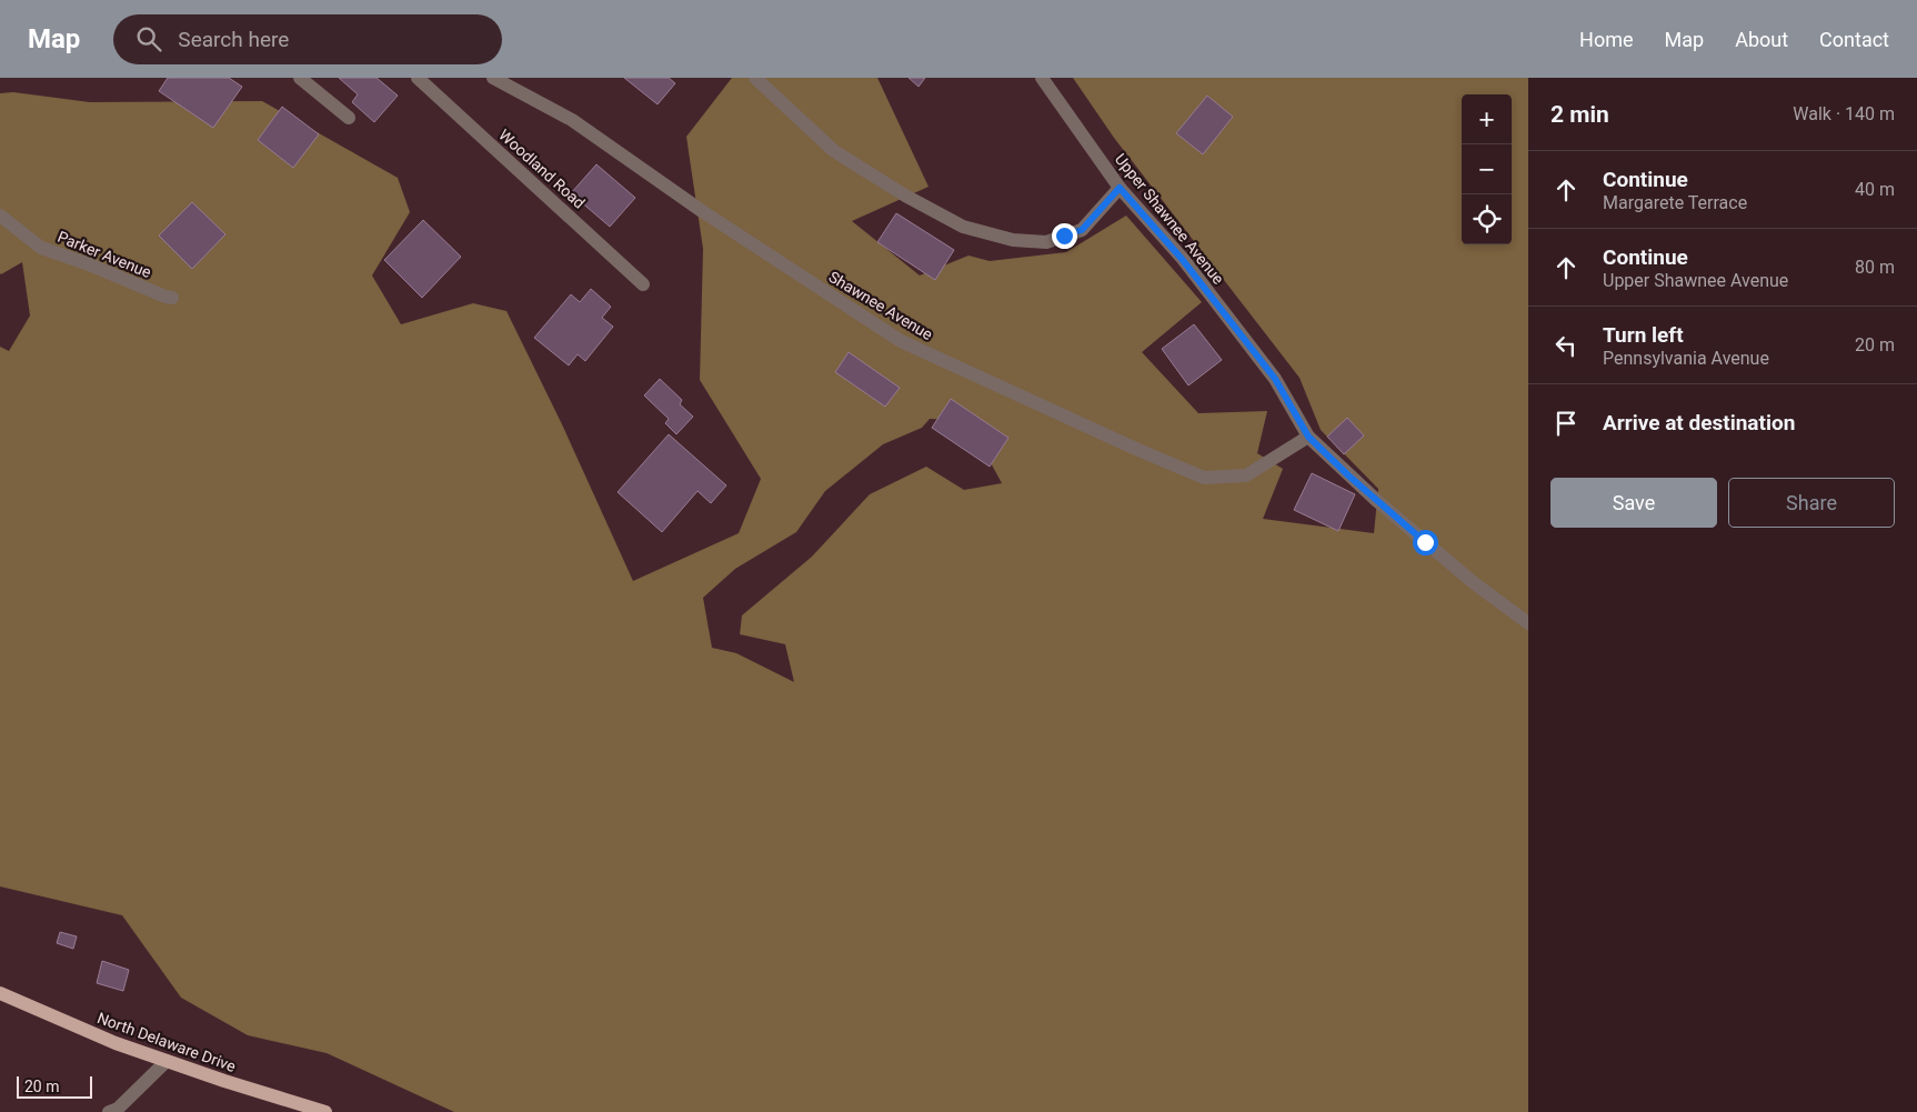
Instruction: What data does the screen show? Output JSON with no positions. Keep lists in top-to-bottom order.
{
  "streets": {
    "main road": ["North Delaware Drive"],
    "street": [
      "Woodland Road",
      "Upper Shawnee Avenue",
      "Parker Avenue",
      "Shawnee Avenue"
    ]
  },
  "crossings": [
    ["Upper Shawnee Avenue", "Shawnee Avenue"]
  ],
  "scale_bar": "20 m",
  "page": {
    "header": "Map",
    "search": "Search here",
    "nav": [
      "Home",
      "Map",
      "About",
      "Contact"
    ],
    "heading": ["2 min", "Walk · 140 m"],
    "map_buttons": ["+", "−"],
    "list": [
      ["Continue", "Margarete Terrace", "40 m"],
      ["Continue", "Upper Shawnee Avenue", "80 m"],
      ["Turn left", "Pennsylvania Avenue", "20 m"],
      "Arrive at destination"
    ],
    "buttons": ["Save", "Share"],
    "scale": "20 m"
  }
}
